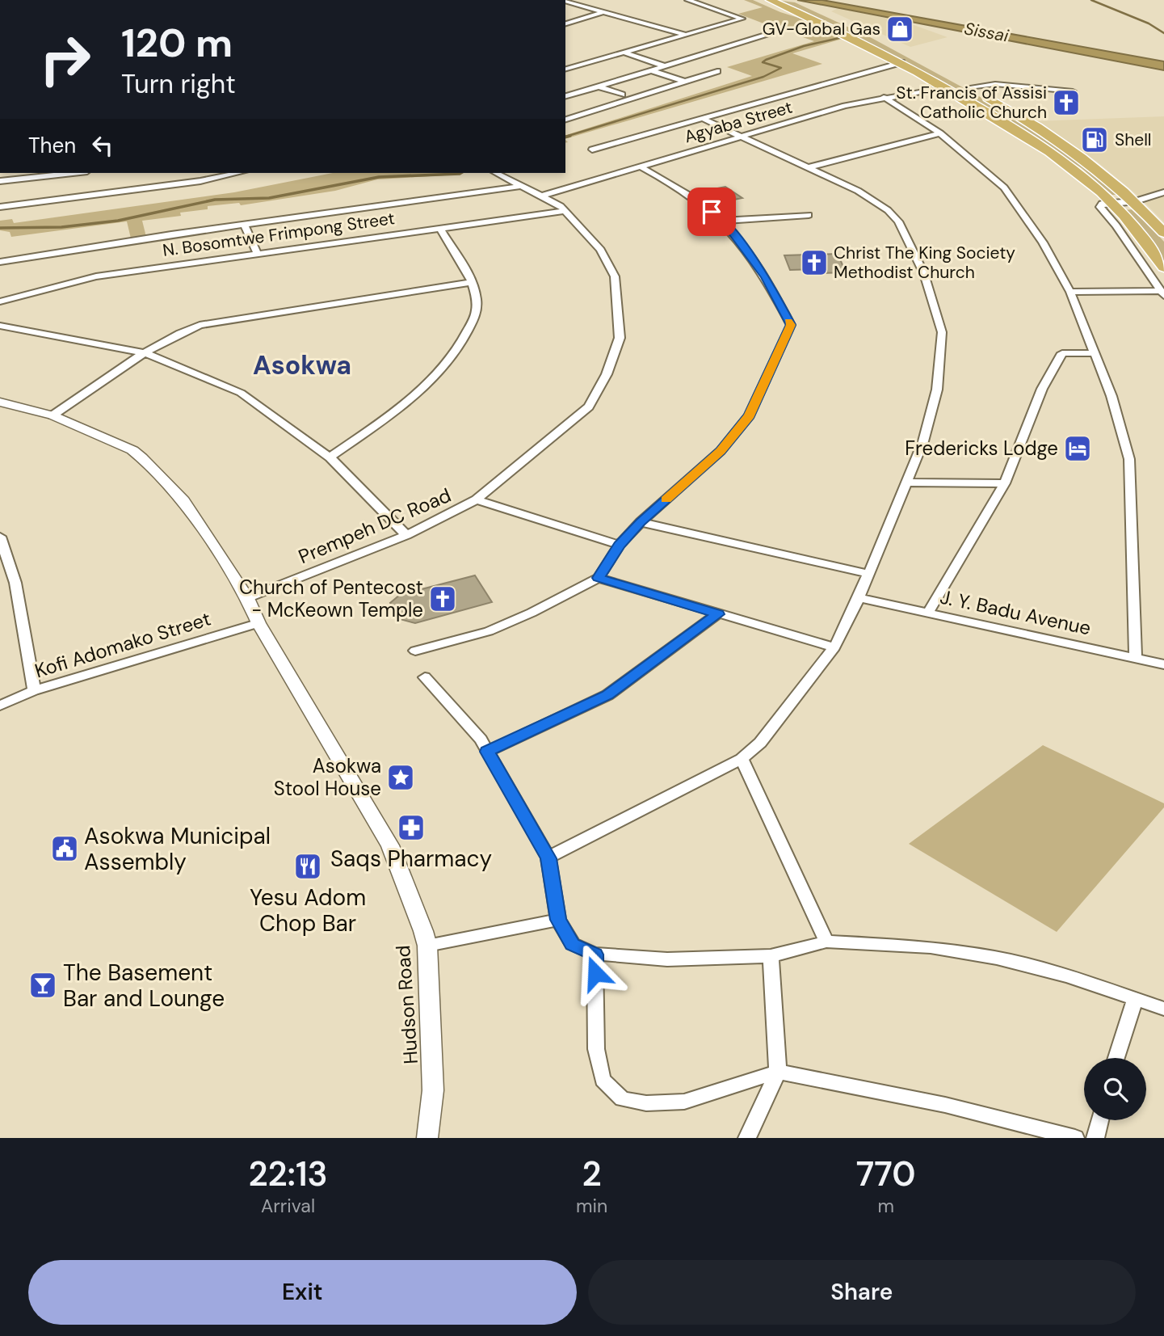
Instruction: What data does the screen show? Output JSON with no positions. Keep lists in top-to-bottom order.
{
  "streets": {
    "street": [
      "Agyaba Street",
      "N. Bosomtwe Frimpong Street",
      "Prempeh DC Road",
      "J. Y. Badu Avenue",
      "Kofi Adomako Street",
      "Hudson Road"
    ]
  },
  "crossings": [
    ["Agyaba Street", "Prempeh DC Road"],
    ["N. Bosomtwe Frimpong Street", "Prempeh DC Road"],
    ["Prempeh DC Road", "Hudson Road"],
    ["Kofi Adomako Street", "Hudson Road"]
  ],
  "districts": ["Asokwa"],
  "water": ["Sissai"],
  "places": {
    "shop": ["GV-Global Gas"],
    "church": ["St. Francis of Assisi Catholic Church", "Christ The King Society Methodist Church", "Church of Pentecost - McKeown Temple"],
    "fuel station": ["Shell"],
    "hotel": ["Fredericks Lodge"],
    "place": ["Asokwa Stool House"],
    "pharmacy": ["Saqs Pharmacy"],
    "public building": ["Asokwa Municipal Assembly"],
    "restaurant": ["Yesu Adom Chop Bar"],
    "bar": ["The Basement Bar and Lounge"]
  },
  "page": {
    "turn": ["120 m", "Turn right"],
    "then": "Then",
    "eta": [
      "22:13",
      "Arrival",
      "2",
      "min",
      "770",
      "m"
    ],
    "buttons": ["Exit", "Share"]
  }
}
